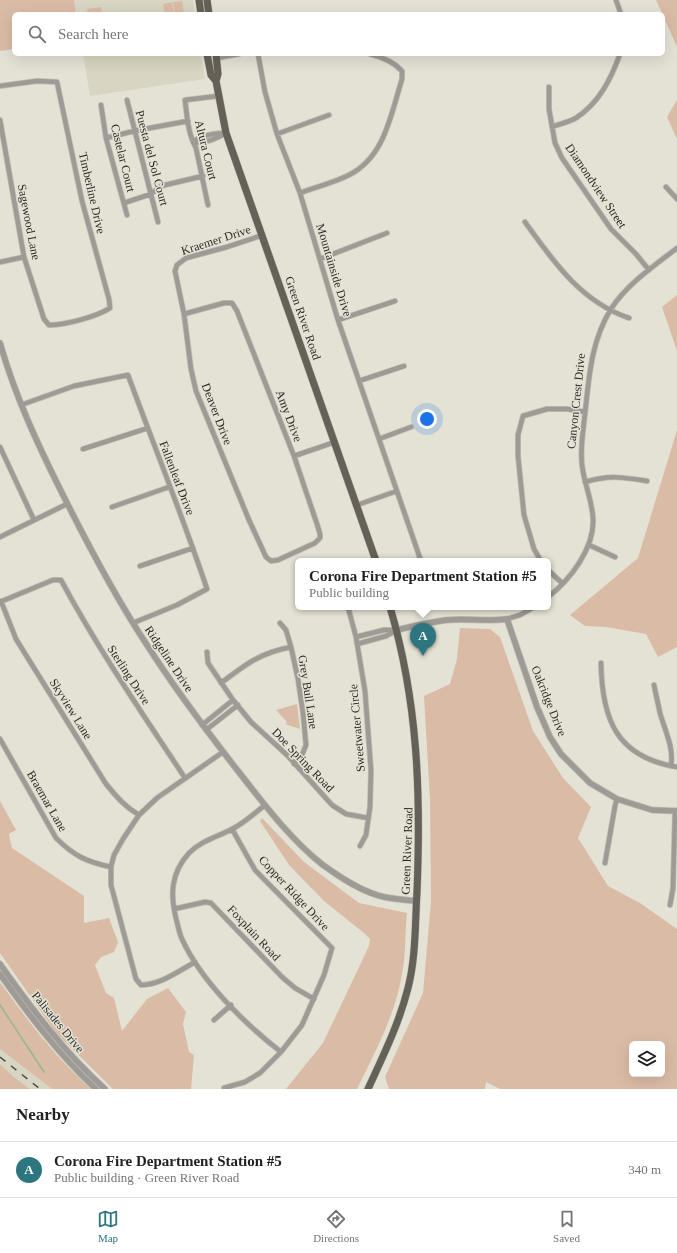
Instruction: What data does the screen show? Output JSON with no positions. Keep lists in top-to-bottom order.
{
  "streets": {
    "main road": ["Green River Road"],
    "street": [
      "Altura Court",
      "Castelar Court",
      "Puesta del Sol Court",
      "Diamondview Street",
      "Timberline Drive",
      "Sagewood Lane",
      "Kraemer Drive",
      "Mountainside Drive",
      "Canyon Crest Drive",
      "Deaver Drive",
      "Amy Drive",
      "Fallenleaf Drive",
      "Ridgeline Drive",
      "Sterling Drive",
      "Grey Bull Lane",
      "Oakridge Drive",
      "Skyview Lane",
      "Sweetwater Circle",
      "Doe Spring Road",
      "Braemar Lane",
      "Copper Ridge Drive",
      "Foxplain Road",
      "Palisades Drive"
    ]
  },
  "crossings": [
    ["Altura Court", "Green River Road"],
    ["Diamondview Street", "Canyon Crest Drive"],
    ["Timberline Drive", "Sagewood Lane"],
    ["Kraemer Drive", "Green River Road"],
    ["Kraemer Drive", "Deaver Drive"],
    ["Green River Road", "Ridgeline Drive"],
    ["Deaver Drive", "Amy Drive"],
    ["Fallenleaf Drive", "Ridgeline Drive"],
    ["Sterling Drive", "Skyview Lane"],
    ["Grey Bull Lane", "Doe Spring Road"],
    ["Sweetwater Circle", "Doe Spring Road"],
    ["Copper Ridge Drive", "Foxplain Road"]
  ],
  "page": {
    "search": "Search here",
    "popup": ["Corona Fire Department Station #5", "Public building"],
    "pins": "A",
    "heading": "Nearby",
    "list": [
      {
        "mark": "A",
        "name": "Corona Fire Department Station #5",
        "note": "Public building · Green River Road",
        "value": "340 m"
      }
    ],
    "nav": ["Map", "Directions", "Saved"]
  }
}
